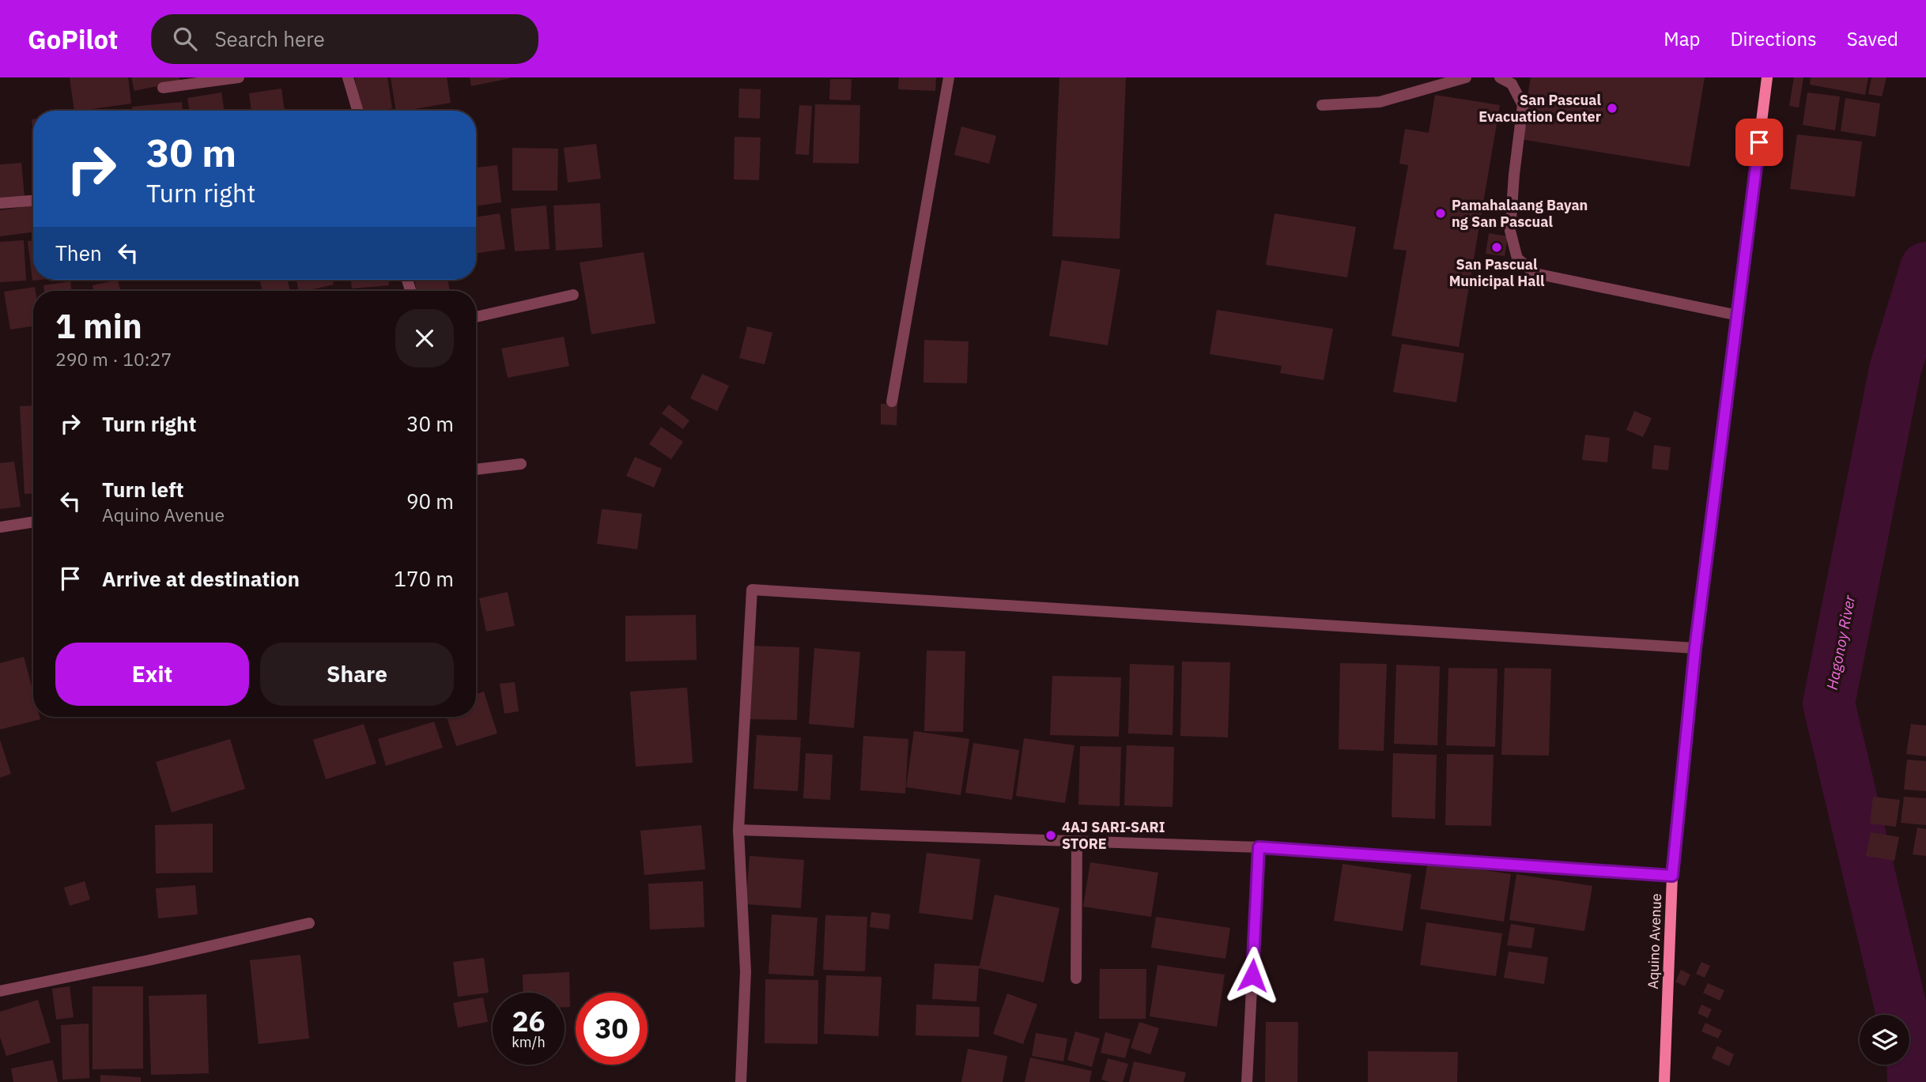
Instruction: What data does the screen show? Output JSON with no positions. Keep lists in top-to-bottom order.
{
  "streets": {
    "main road": ["Aquino Avenue"]
  },
  "water": ["Hagonoy River"],
  "places": [
    "San Pascual Evacuation Center",
    "Pamahalaang Bayan ng San Pascual",
    "San Pascual Municipal Hall",
    "4AJ SARI-SARI STORE"
  ],
  "page": {
    "header": "GoPilot",
    "search": "Search here",
    "nav": ["Map", "Directions", "Saved"],
    "turn": ["30 m", "Turn right"],
    "then": "Then",
    "heading": ["1 min", "290 m · 10:27"],
    "list": [
      {
        "name": "Turn right",
        "value": "30 m"
      },
      {
        "name": "Turn left",
        "note": "Aquino Avenue",
        "value": "90 m"
      },
      {
        "name": "Arrive at destination",
        "value": "170 m"
      }
    ],
    "buttons": ["Exit", "Share"],
    "speed": "26 km/h",
    "limit": "30"
  }
}
